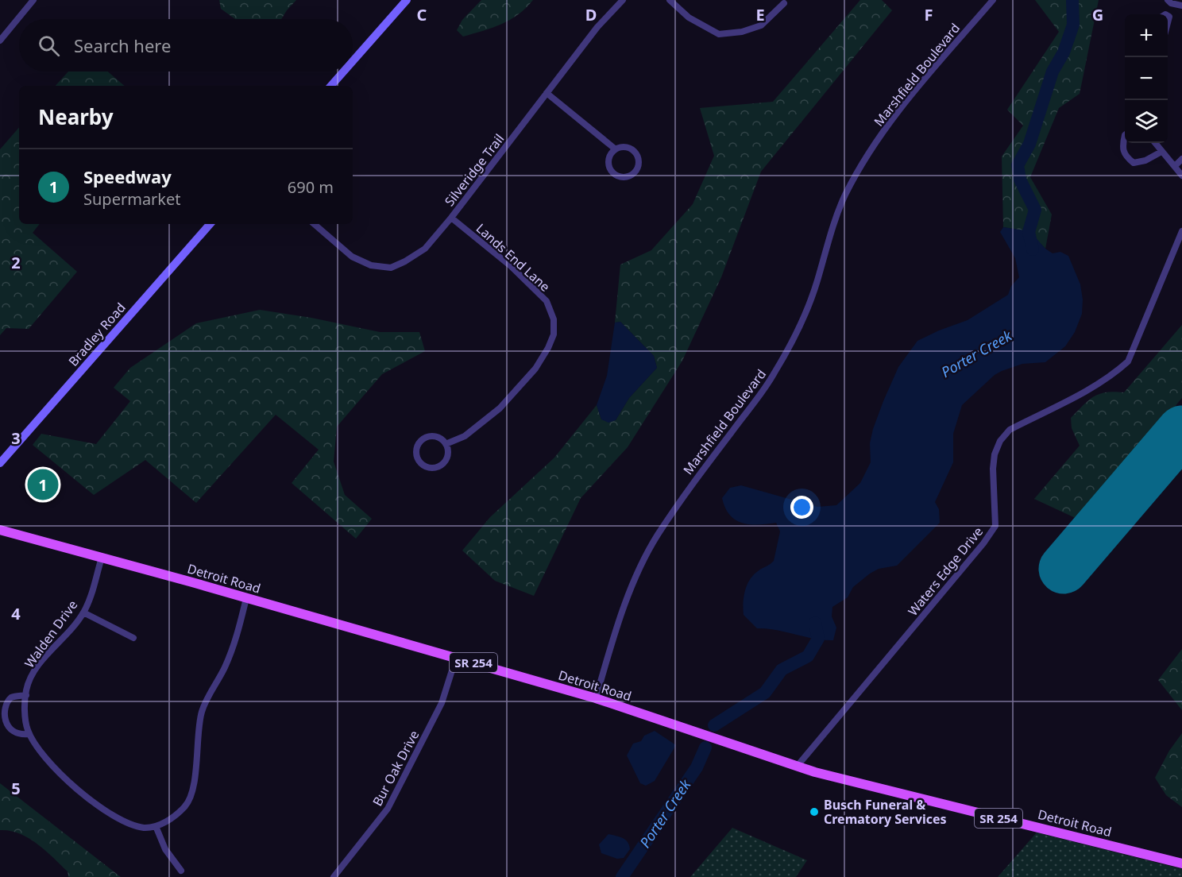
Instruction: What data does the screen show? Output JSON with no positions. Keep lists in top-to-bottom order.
{
  "streets": {
    "main road": ["Detroit Road", "SR 254"],
    "street": [
      "Marshfield Boulevard",
      "Silveridge Trail",
      "Lands End Lane",
      "Bradley Road",
      "Waters Edge Drive",
      "Walden Drive",
      "Bur Oak Drive"
    ]
  },
  "crossings": [
    ["Marshfield Boulevard", "Detroit Road"],
    ["Silveridge Trail", "Lands End Lane"],
    ["Waters Edge Drive", "Detroit Road"],
    ["Detroit Road", "Walden Drive"],
    ["Detroit Road", "Bur Oak Drive"]
  ],
  "water": ["Porter Creek"],
  "places": ["Busch Funeral & Crematory Services"],
  "page": {
    "map_buttons": ["+", "−"],
    "search": "Search here",
    "heading": "Nearby",
    "list": [
      {
        "mark": "1",
        "name": "Speedway",
        "note": "Supermarket",
        "value": "690 m"
      }
    ],
    "pins": "1"
  },
  "grid": {
    "columns": [
      "C",
      "D",
      "E",
      "F",
      "G"
    ],
    "rows": [
      "2",
      "3",
      "4",
      "5"
    ]
  }
}
